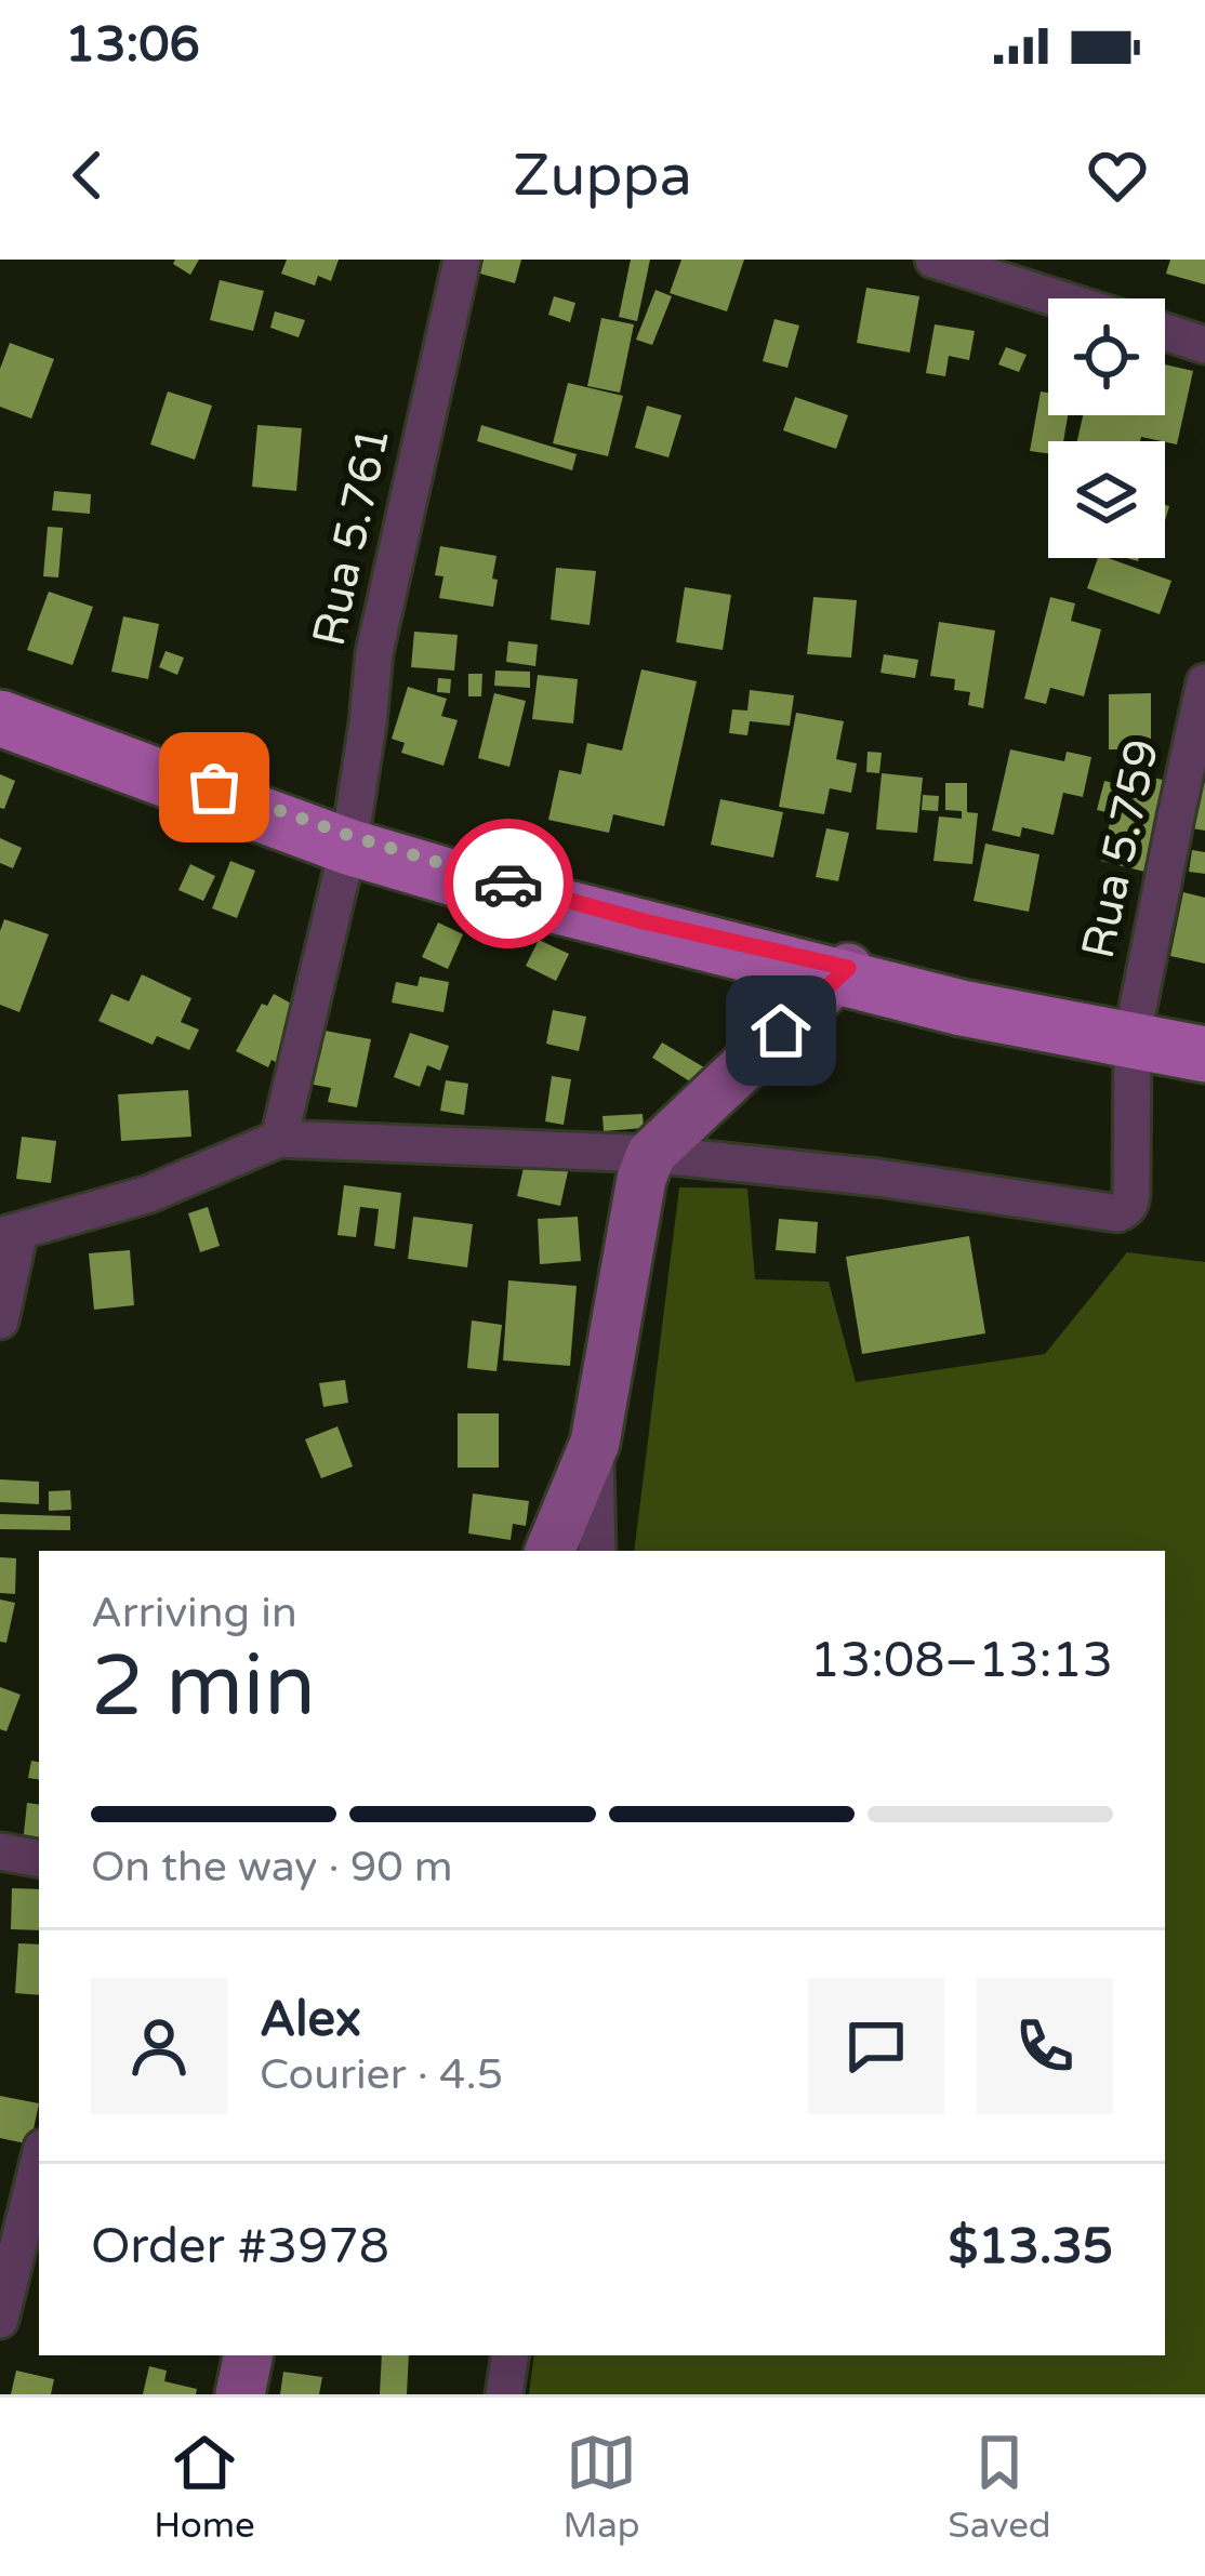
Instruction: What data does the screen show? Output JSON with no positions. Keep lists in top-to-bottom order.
{
  "streets": {
    "street": ["Rua 5.761", "Rua 5.759"]
  },
  "page": {
    "status": "13:06",
    "header": "Zuppa",
    "heading": ["2 min", "Arriving in", "13:08–13:13"],
    "panel": [
      "Alex",
      "Courier · 4.5",
      "Order #3978",
      "$13.35"
    ],
    "bar": "On the way · 90 m",
    "tabs": ["Home", "Map", "Saved"]
  }
}
